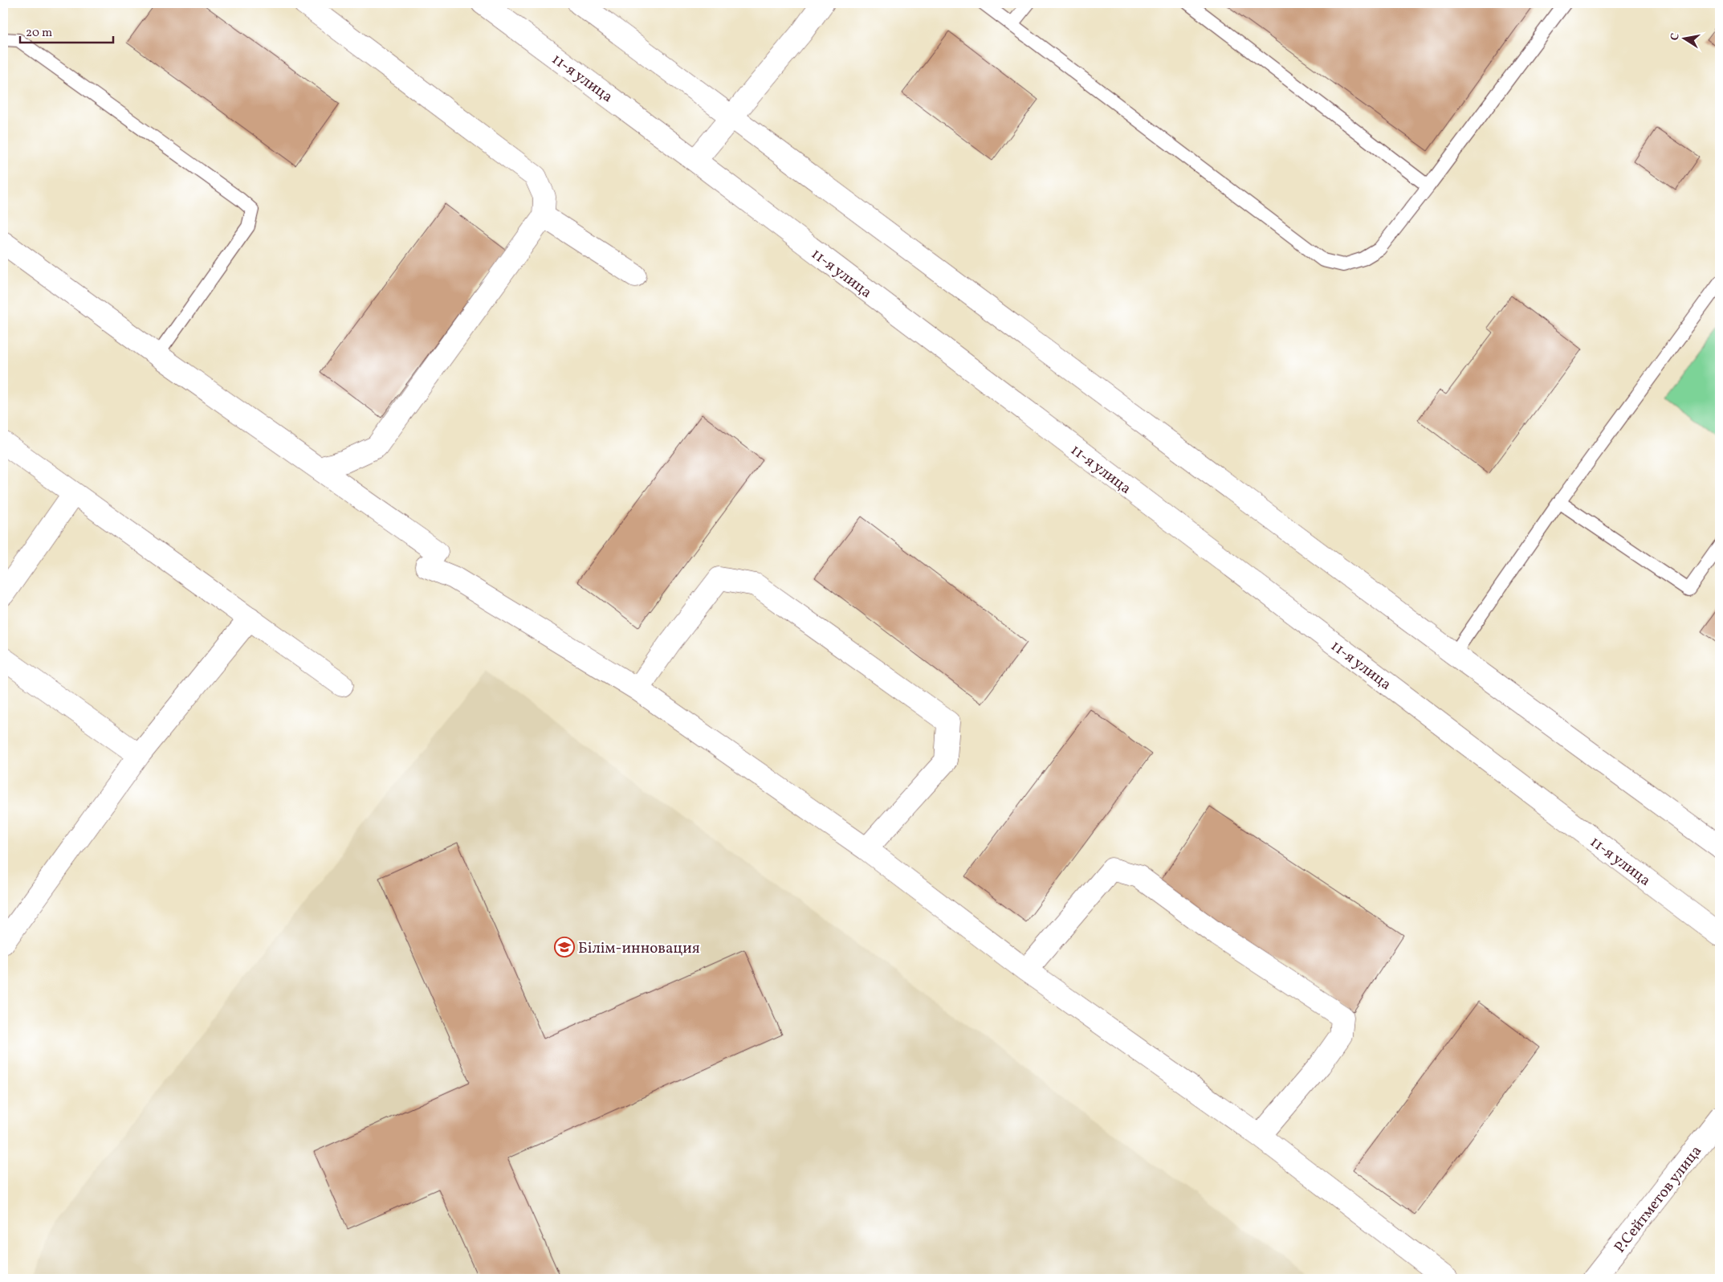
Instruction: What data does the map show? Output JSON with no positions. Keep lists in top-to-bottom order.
{
  "streets": {
    "street": ["11-я улица", "Р.Сейтметов улица"]
  },
  "places": {
    "school or university": ["Білім-инновация"]
  },
  "scale_bar": "20 m",
  "north": "left"
}
